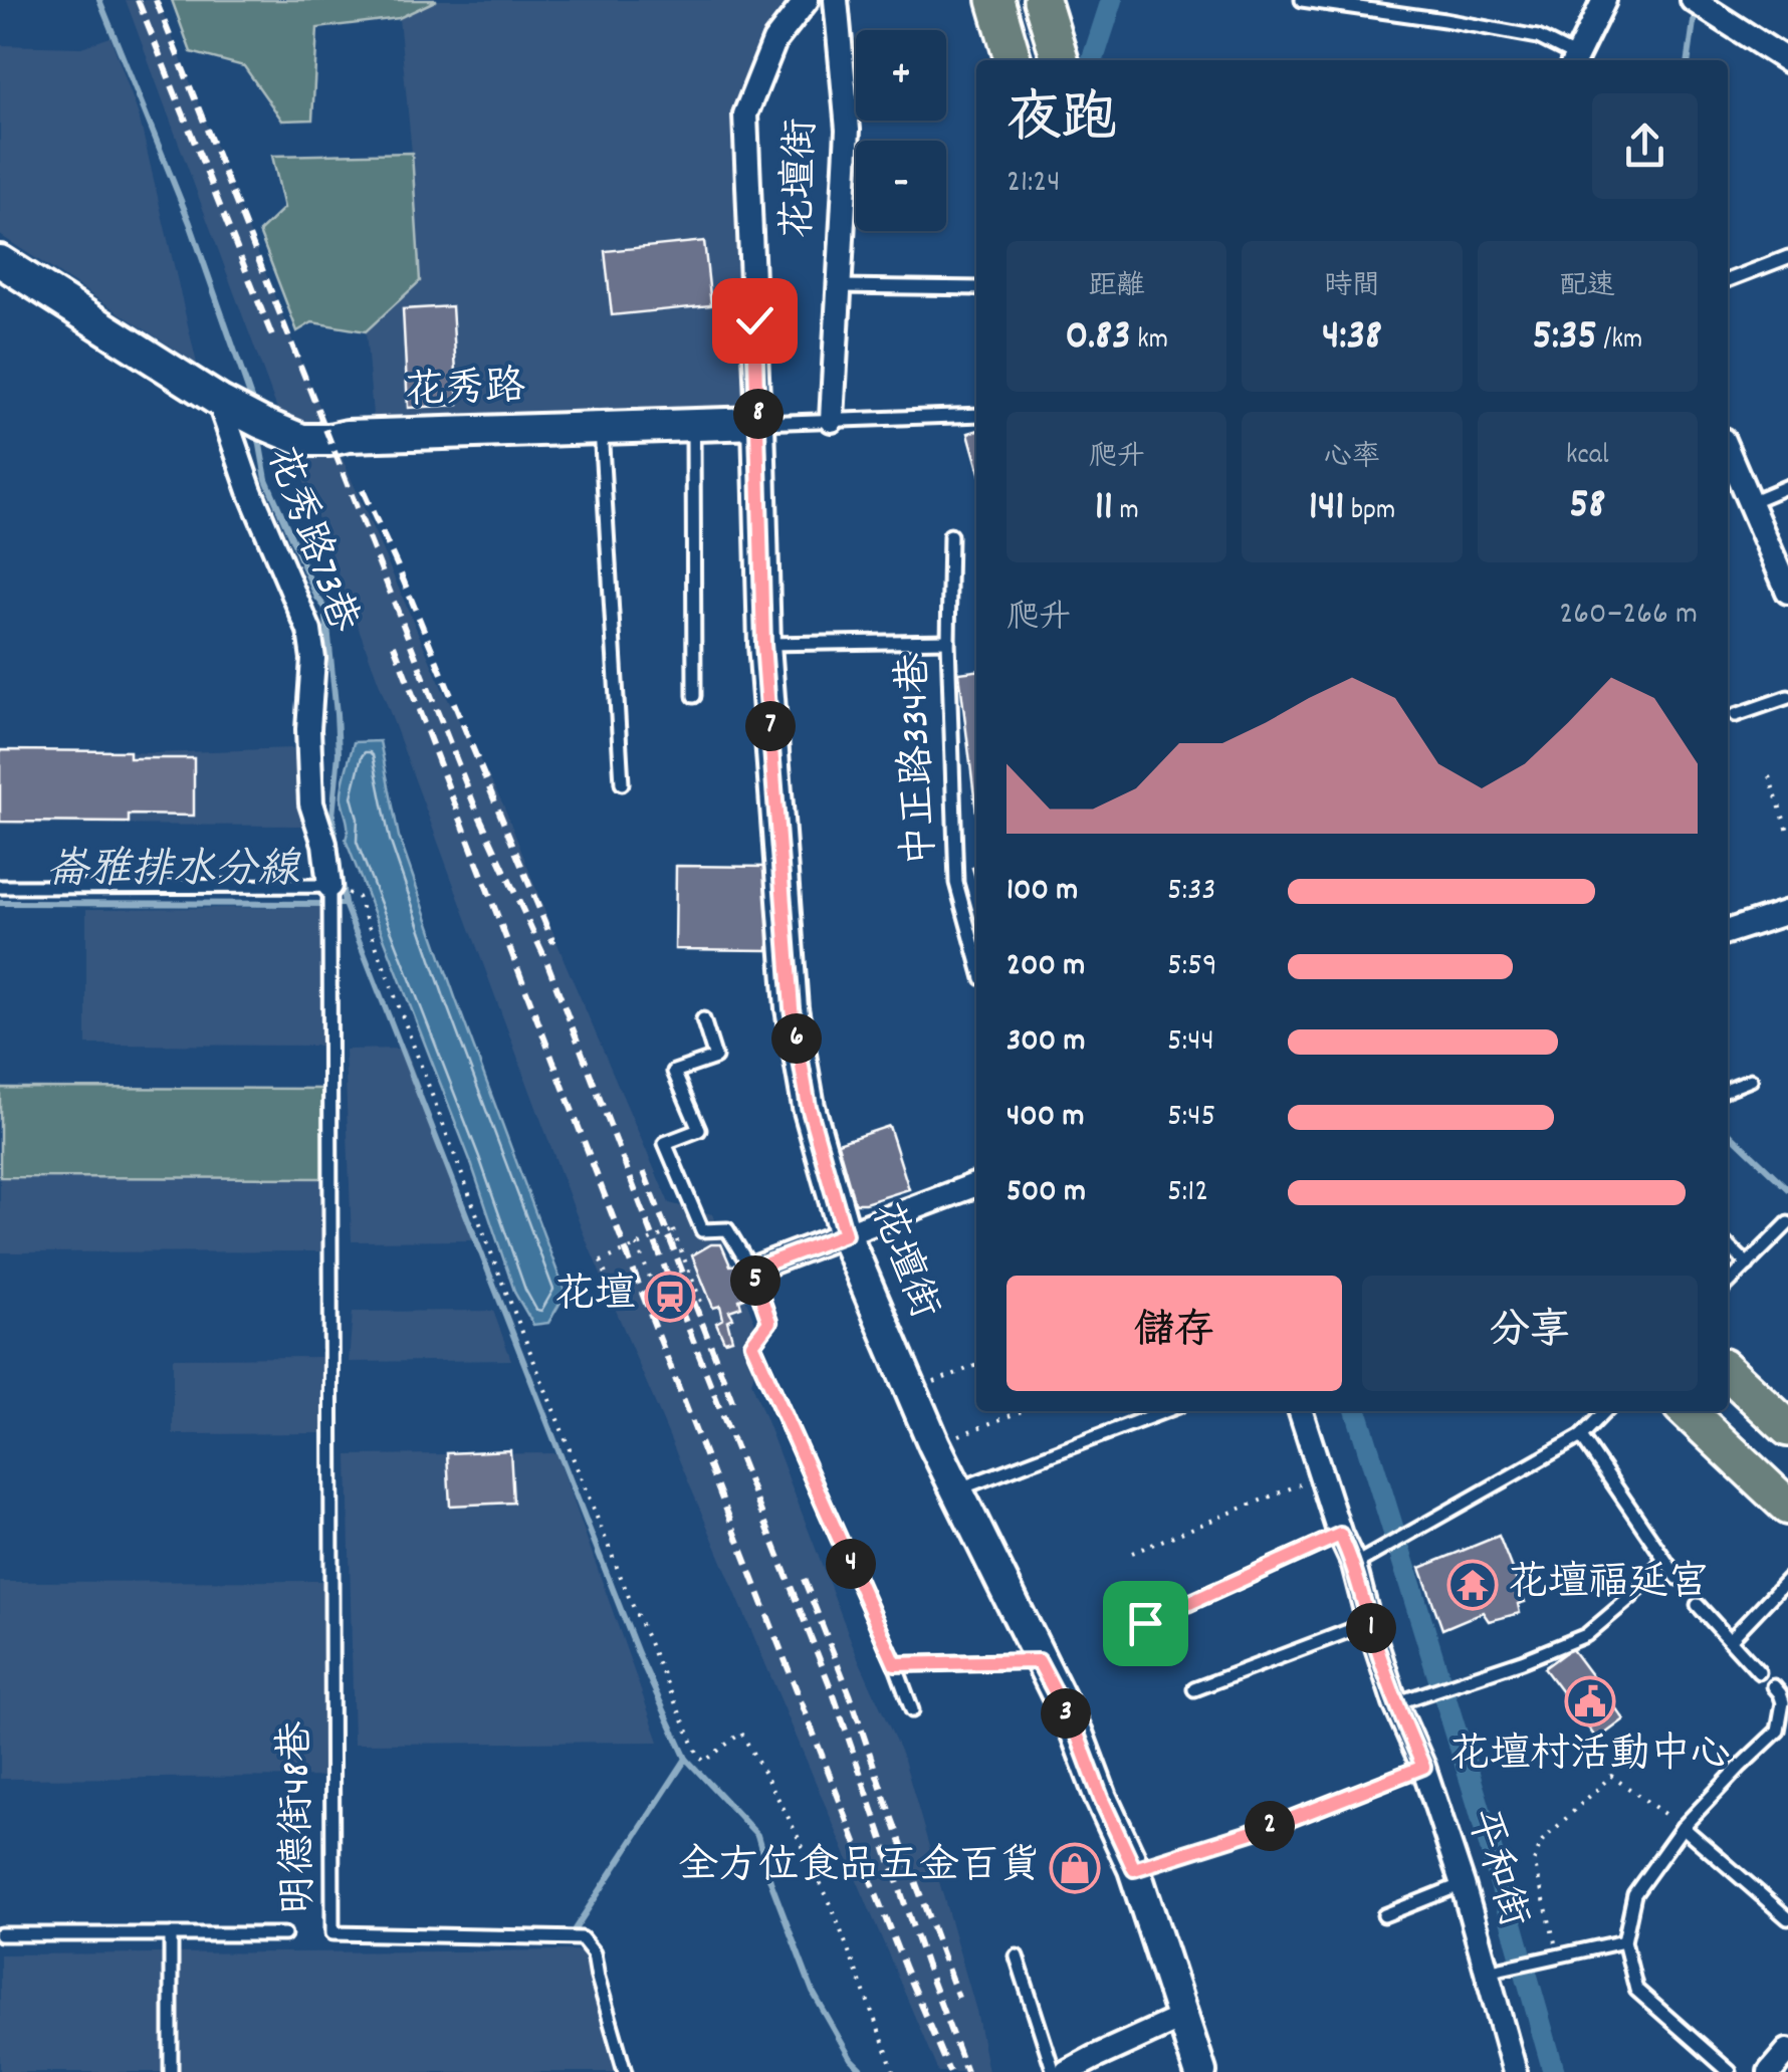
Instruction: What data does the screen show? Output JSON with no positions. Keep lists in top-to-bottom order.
{
  "streets": {
    "street": [
      "花壇街",
      "花秀路",
      "花秀路73巷",
      "平和街"
    ],
    "lane": ["中正路334巷", "明德街48巷"]
  },
  "crossings": [
    ["花壇街", "花秀路"],
    ["花秀路", "花秀路73巷"],
    ["花秀路73巷", "明德街48巷"]
  ],
  "water": ["崙雅排水分線"],
  "places": {
    "station": ["花壇"],
    "temple": ["花壇福延宮"],
    "public building": ["花壇村活動中心"],
    "shop": ["全方位食品五金百貨"]
  },
  "page": {
    "map_buttons": ["+", "−"],
    "heading": ["夜跑", "21:24"],
    "stats": [
      ["距離", "0.83 km"],
      ["時間", "4:38"],
      ["配速", "5:35 /km"],
      ["爬升", "11 m"],
      ["心率", "141 bpm"],
      ["kcal", "58"]
    ],
    "pins": [
      "8",
      "7",
      "6",
      "5",
      "4",
      "1",
      "3",
      "2"
    ],
    "chart": ["爬升", "260–266 m"],
    "list": [
      {
        "name": "100 m",
        "note": "5:33"
      },
      {
        "name": "200 m",
        "note": "5:59"
      },
      {
        "name": "300 m",
        "note": "5:44"
      },
      {
        "name": "400 m",
        "note": "5:45"
      },
      {
        "name": "500 m",
        "note": "5:12"
      }
    ],
    "buttons": ["儲存", "分享"]
  }
}
